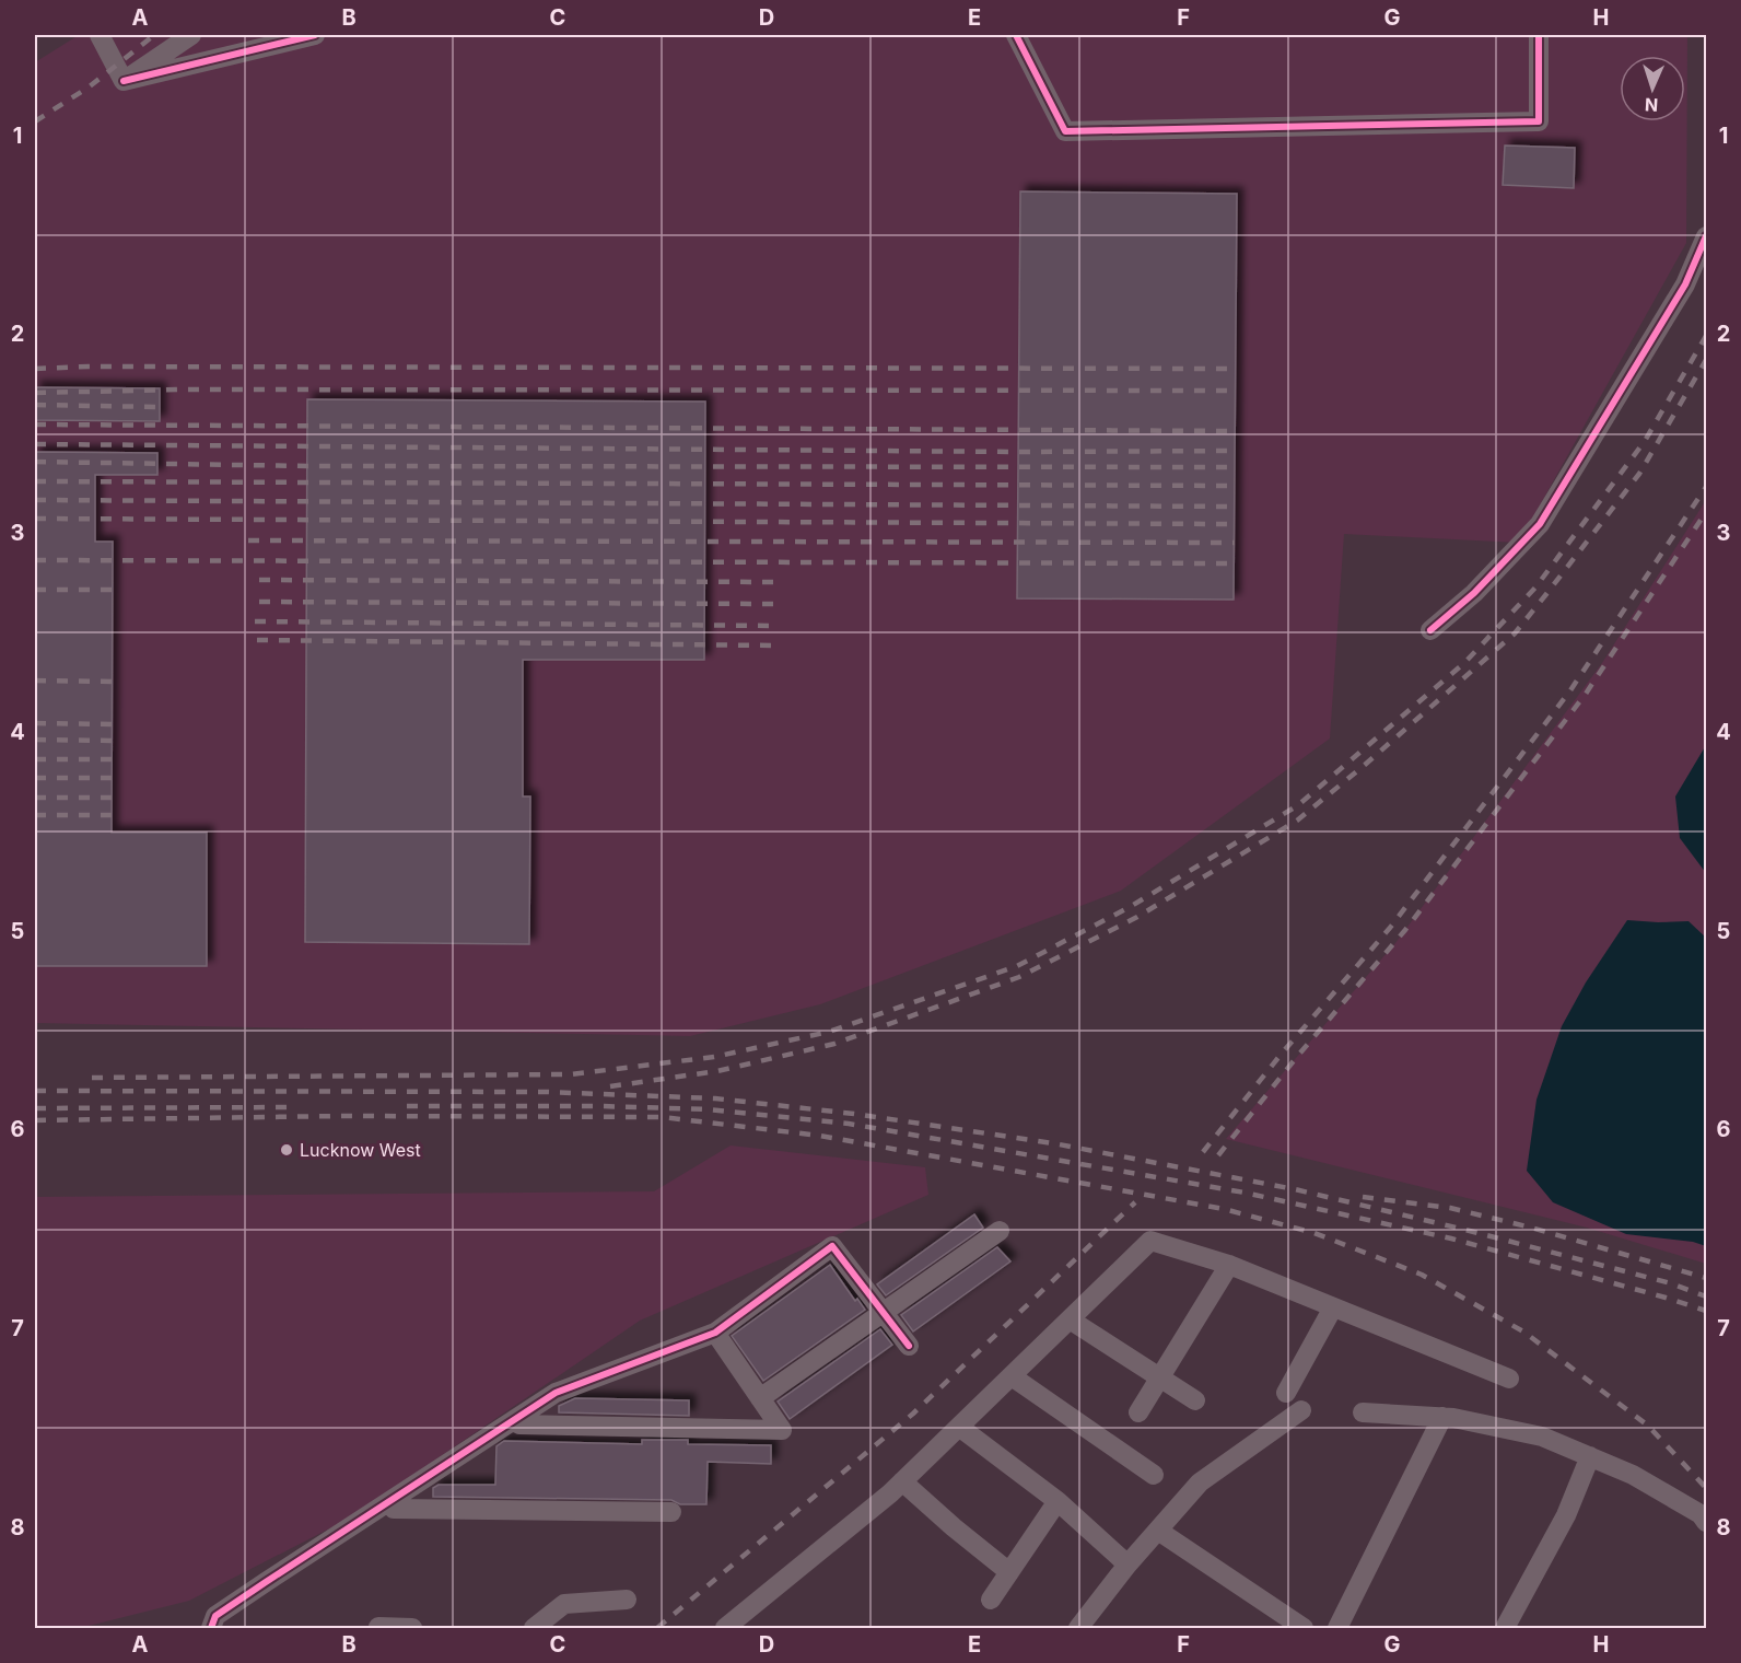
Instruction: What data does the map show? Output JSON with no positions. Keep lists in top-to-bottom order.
{
  "places": ["Lucknow West"],
  "north": "bottom",
  "grid": {
    "columns": [
      "A",
      "B",
      "C",
      "D",
      "E",
      "F",
      "G",
      "H"
    ],
    "rows": [
      "1",
      "2",
      "3",
      "4",
      "5",
      "6",
      "7",
      "8"
    ]
  }
}
